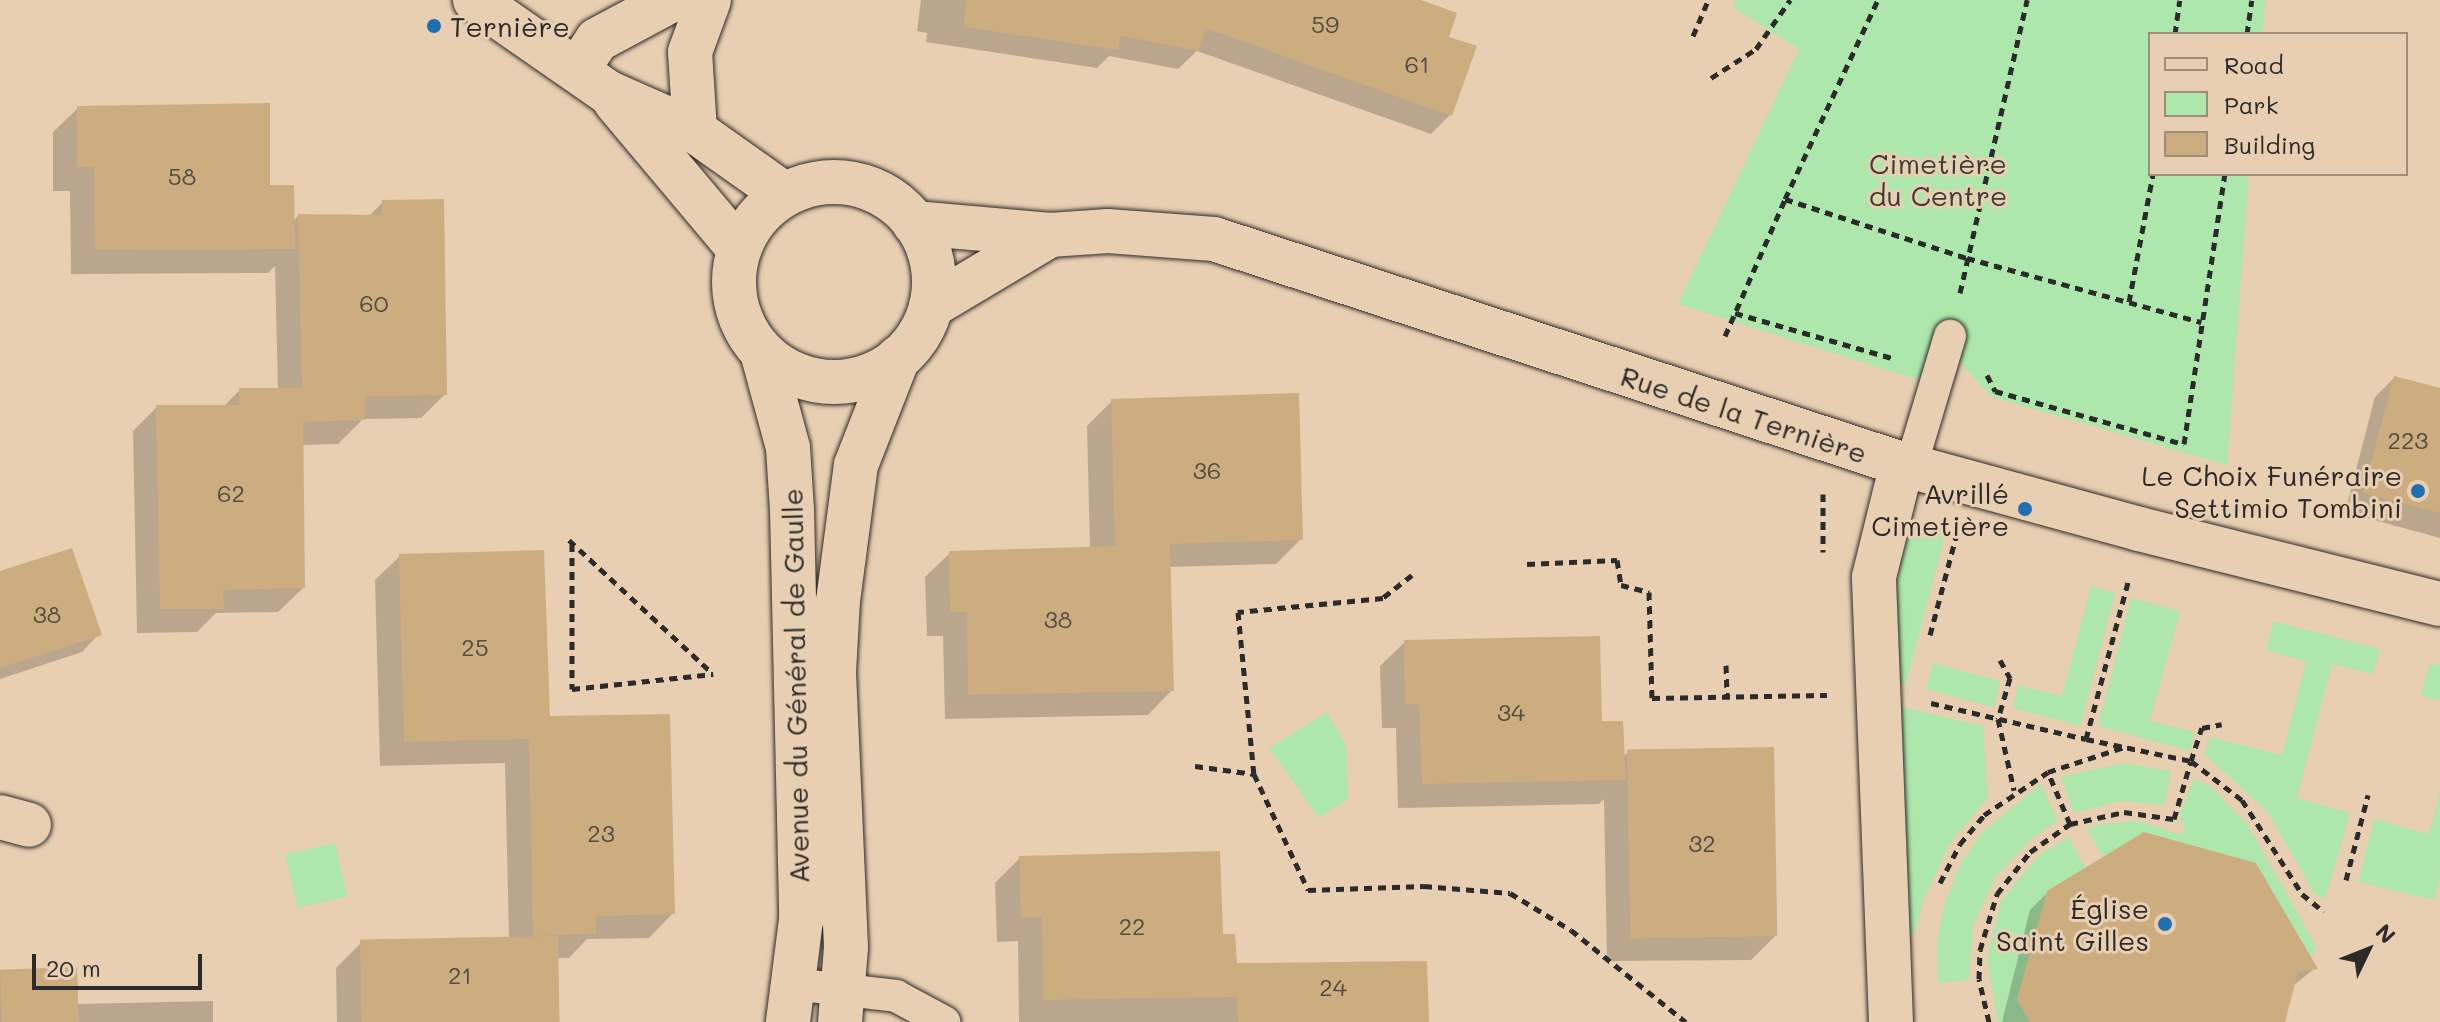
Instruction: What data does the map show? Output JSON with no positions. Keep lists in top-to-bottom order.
{
  "streets": {
    "street": ["Rue de la Ternière", "Avenue du Général de Gaulle"]
  },
  "crossings": [
    ["Rue de la Ternière", "Avenue du Général de Gaulle"]
  ],
  "parks": ["Cimetière du Centre"],
  "places": [
    "Ternière",
    "Le Choix Funéraire Settimio Tombini",
    "Avrillé Cimetière",
    "Église Saint Gilles"
  ],
  "house_numbers": [
    "59",
    "61",
    "58",
    "60",
    "223",
    "36",
    "62",
    "38",
    "38",
    "25",
    "34",
    "23",
    "32",
    "22",
    "21",
    "24"
  ],
  "legend": ["Road", "Park", "Building"],
  "scale_bar": "20 m",
  "north": "top right"
}
